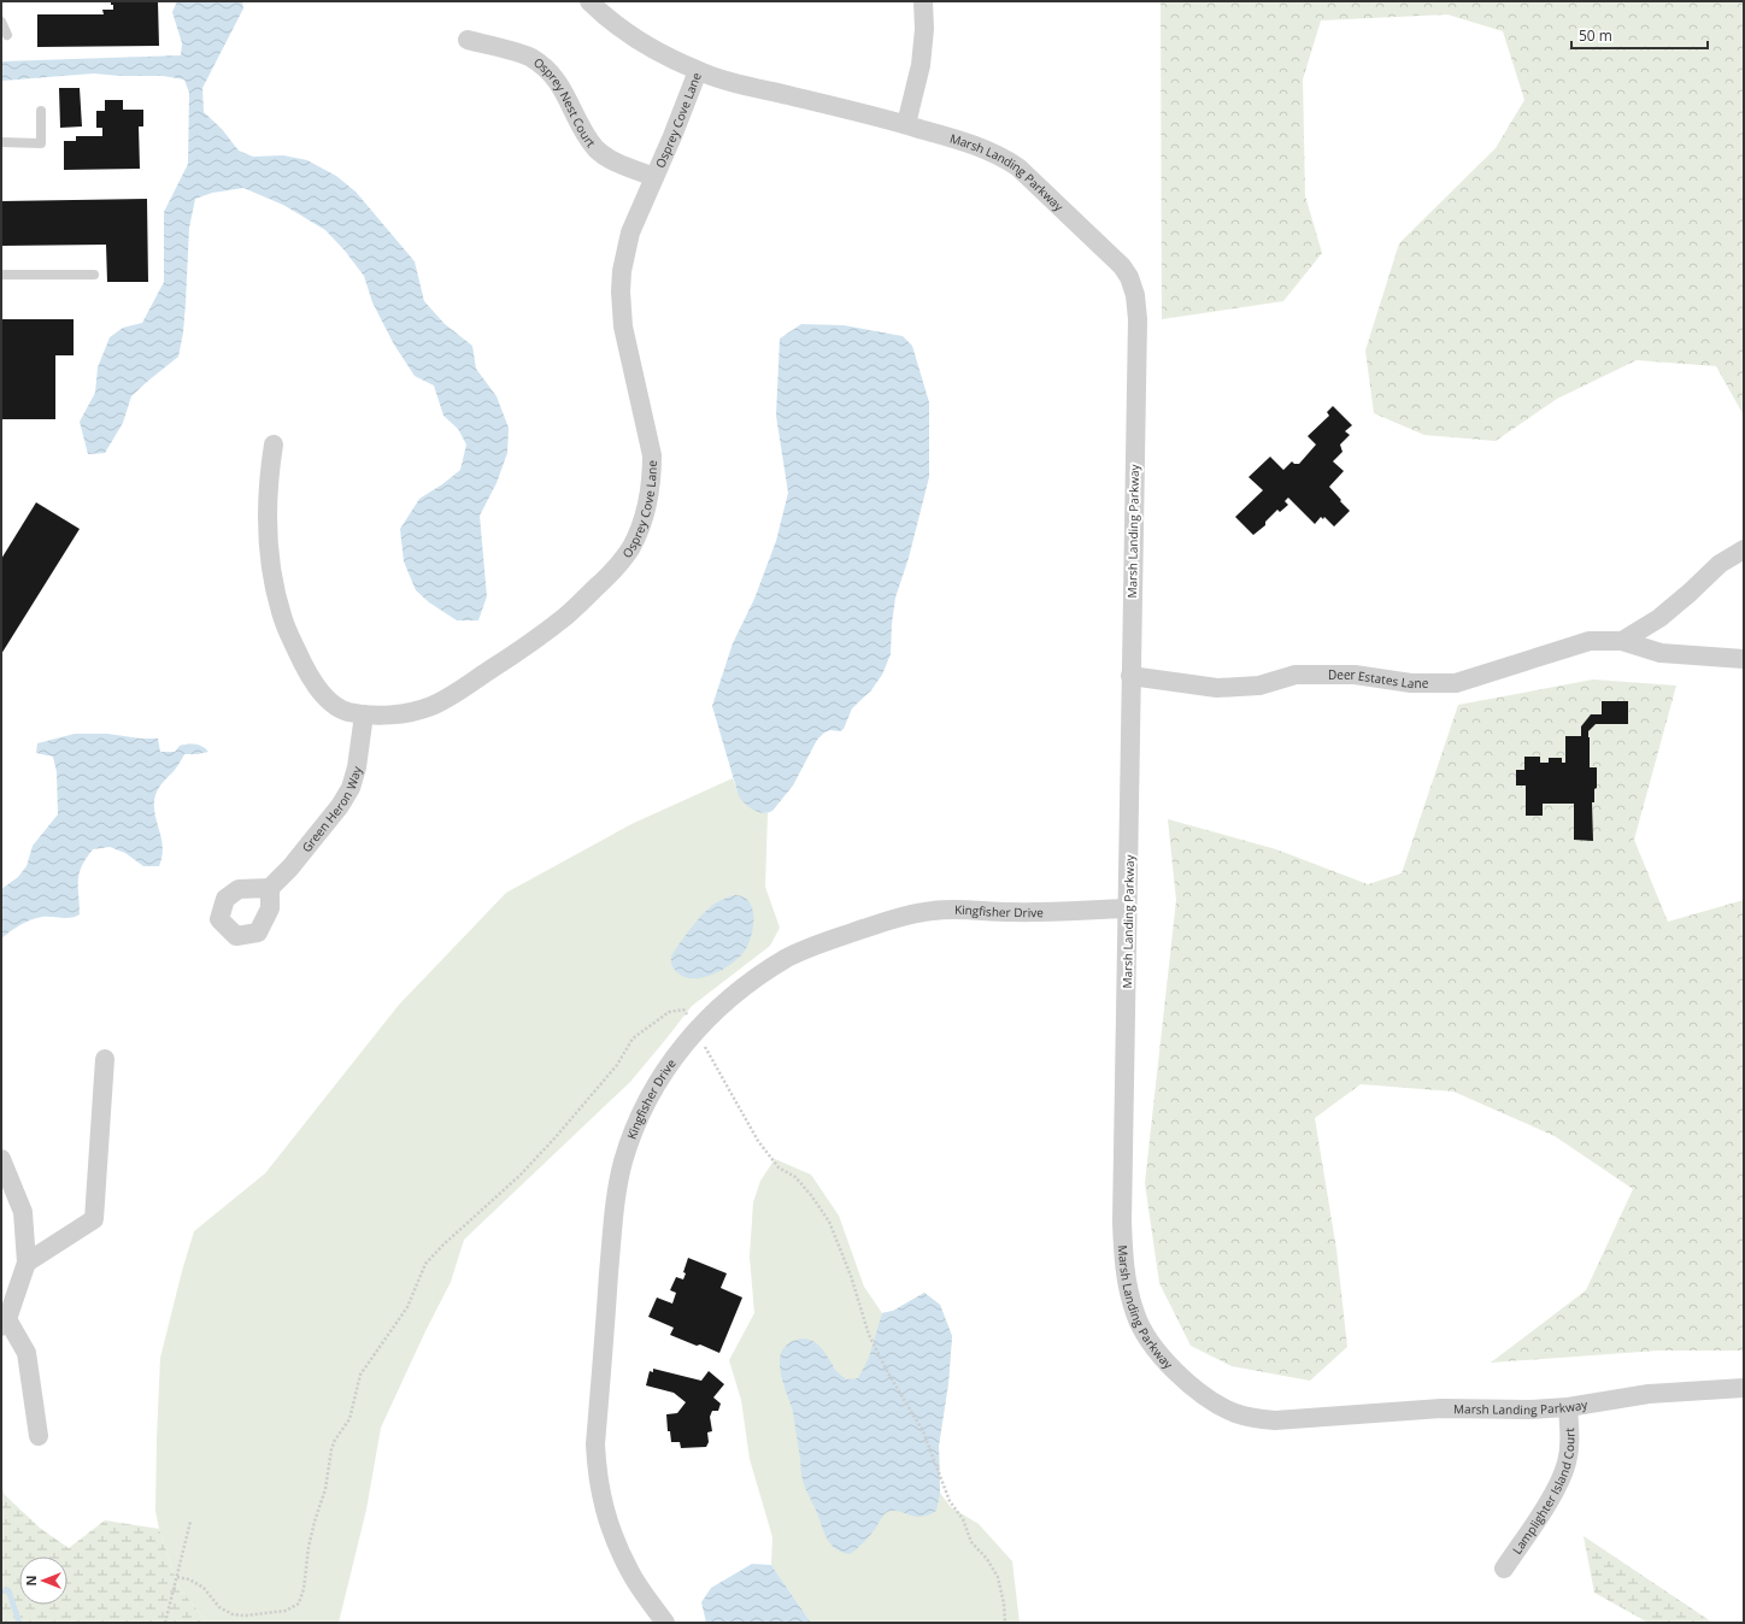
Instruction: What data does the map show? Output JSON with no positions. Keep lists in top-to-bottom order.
{
  "streets": {
    "street": [
      "Osprey Nest Court",
      "Osprey Cove Lane",
      "Marsh Landing Parkway",
      "Deer Estates Lane",
      "Green Heron Way",
      "Kingfisher Drive",
      "Lamplighter Island Court"
    ]
  },
  "crossings": [
    ["Osprey Nest Court", "Osprey Cove Lane"],
    ["Osprey Cove Lane", "Marsh Landing Parkway"],
    ["Osprey Cove Lane", "Green Heron Way"],
    ["Marsh Landing Parkway", "Deer Estates Lane"],
    ["Marsh Landing Parkway", "Kingfisher Drive"],
    ["Marsh Landing Parkway", "Lamplighter Island Court"]
  ],
  "scale_bar": "50 m",
  "north": "left"
}
